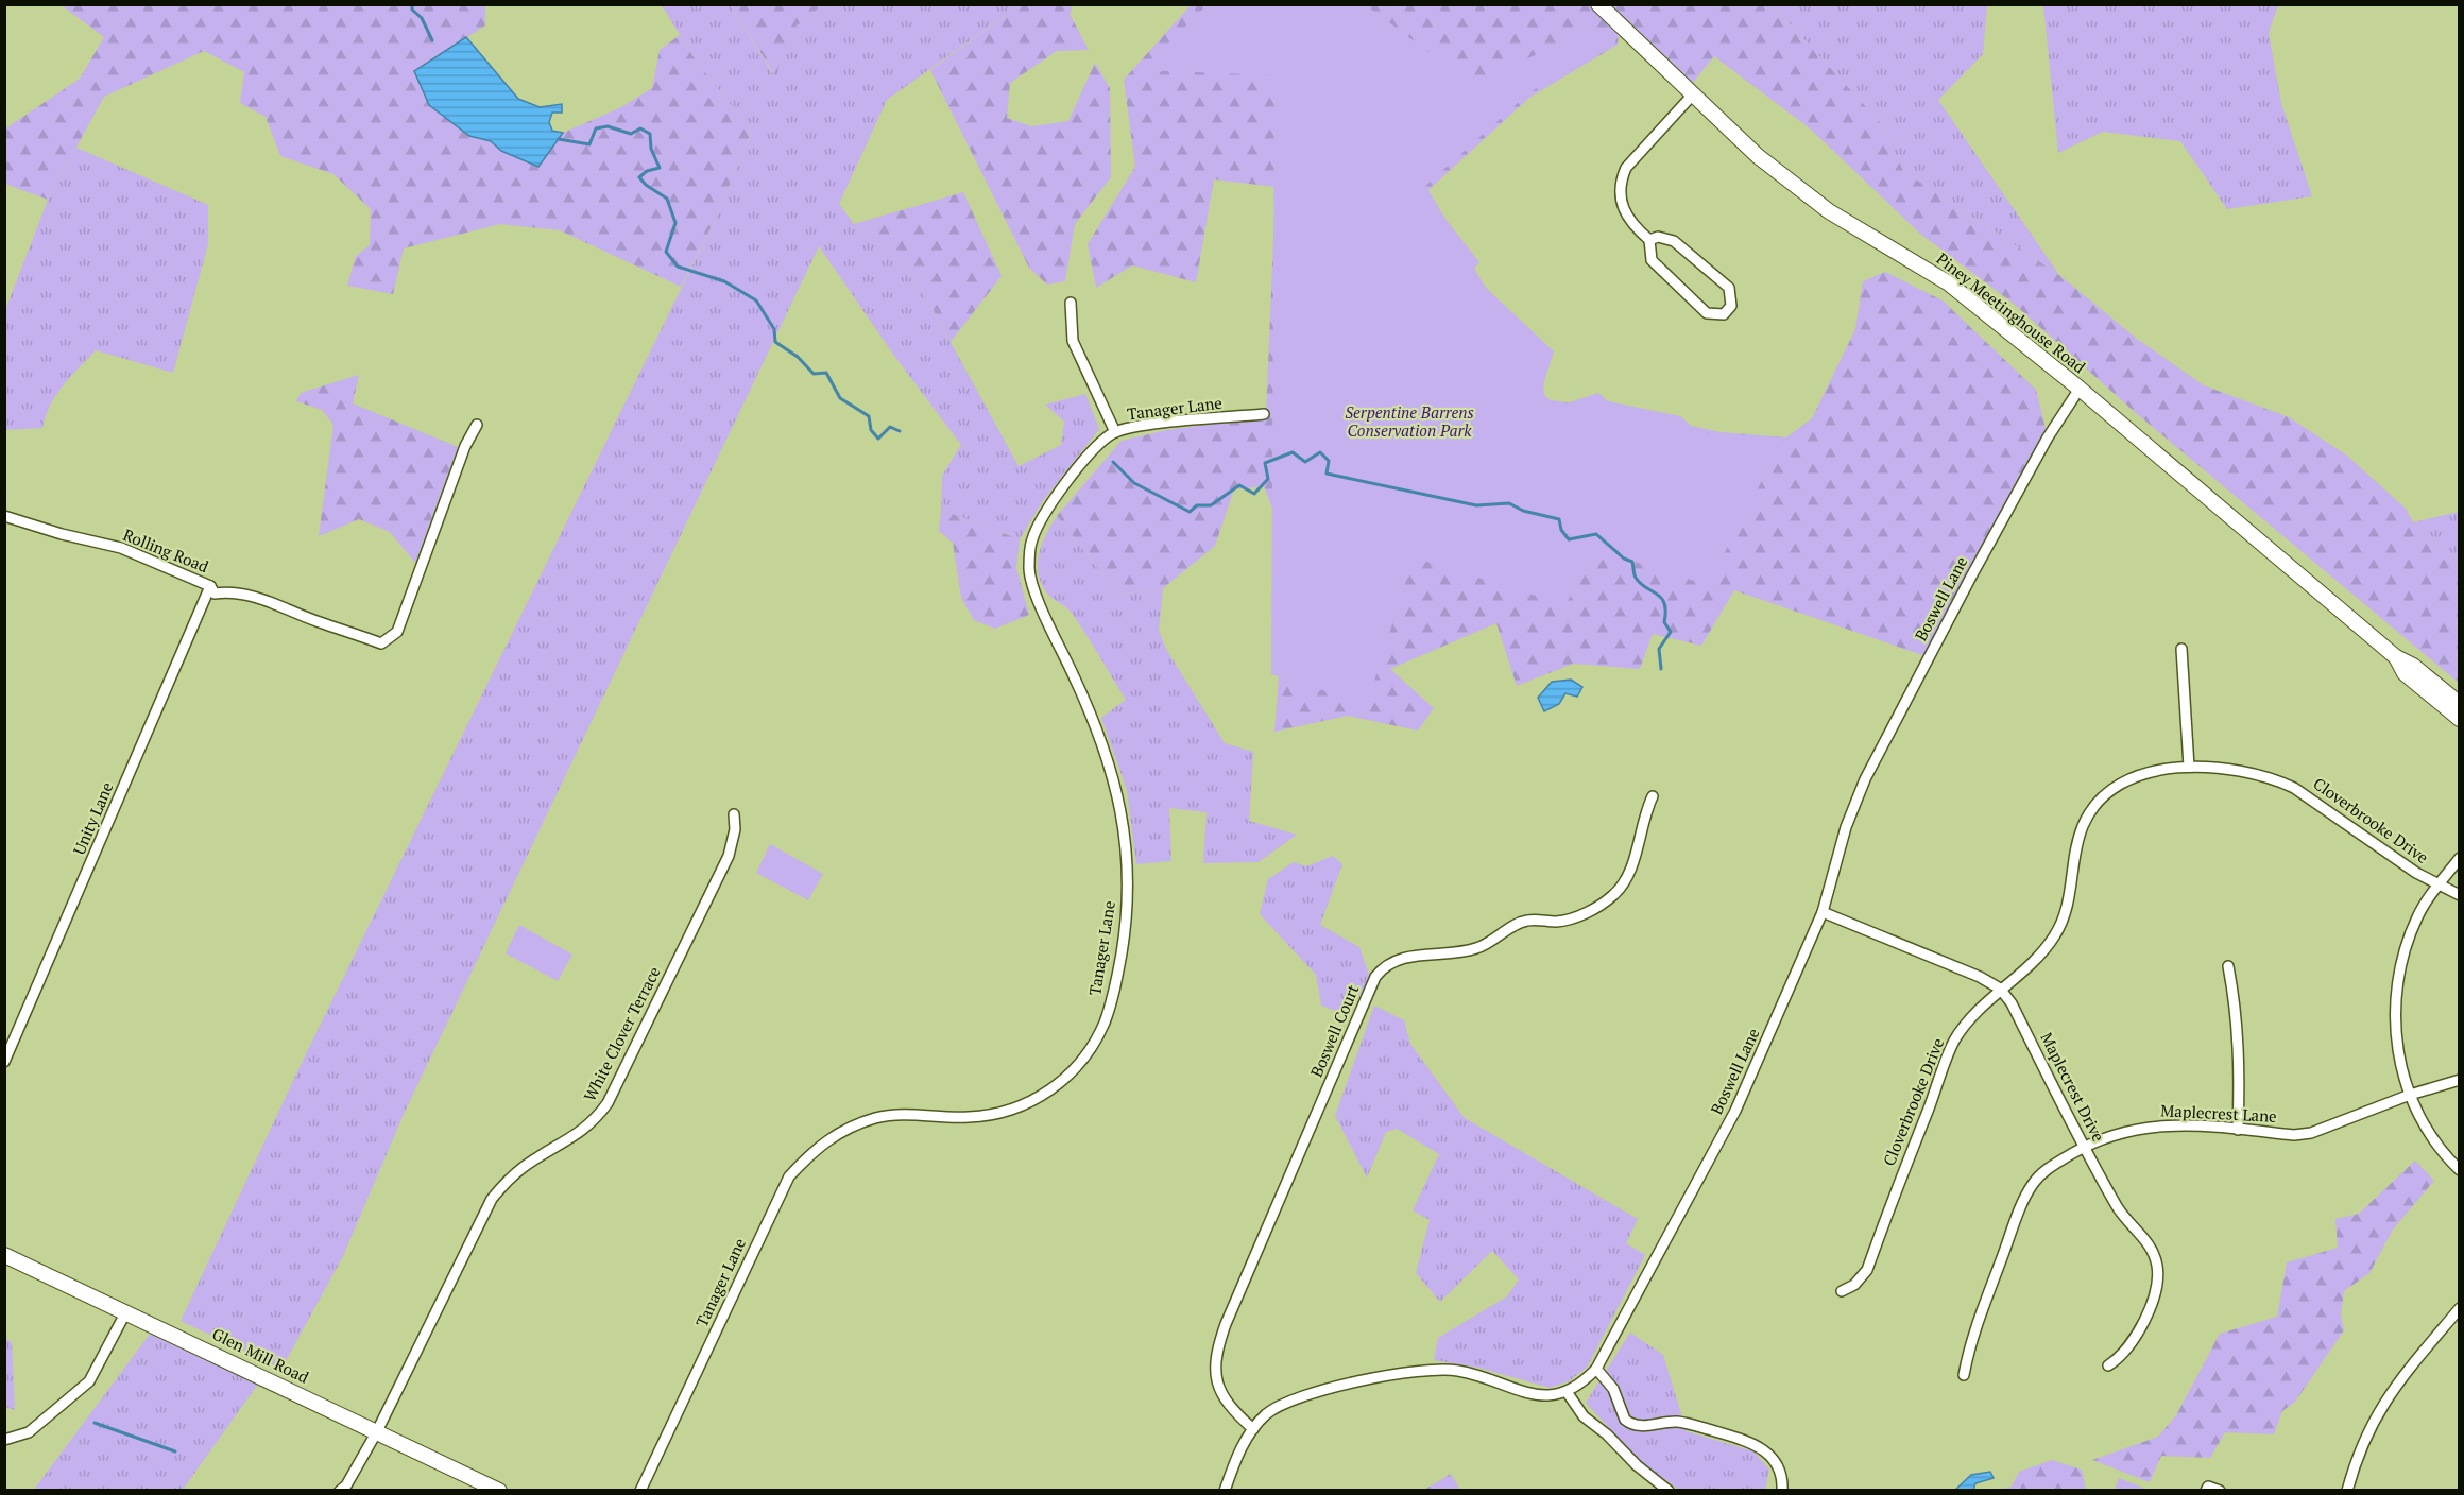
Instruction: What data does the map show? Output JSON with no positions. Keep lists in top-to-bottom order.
{
  "streets": {
    "main road": ["Piney Meetinghouse Road", "Glen Mill Road"],
    "street": [
      "Tanager Lane",
      "Rolling Road",
      "Boswell Lane",
      "Unity Lane",
      "Cloverbrooke Drive",
      "Boswell Court",
      "White Clover Terrace",
      "Maplecrest Drive",
      "Maplecrest Lane"
    ]
  },
  "crossings": [
    ["Piney Meetinghouse Road", "Boswell Lane"],
    ["Rolling Road", "Unity Lane"],
    ["Boswell Lane", "Maplecrest Drive"],
    ["Cloverbrooke Drive", "Maplecrest Drive"],
    ["White Clover Terrace", "Glen Mill Road"],
    ["Maplecrest Drive", "Maplecrest Lane"]
  ],
  "parks": ["Serpentine Barrens Conservation Park"]
}
